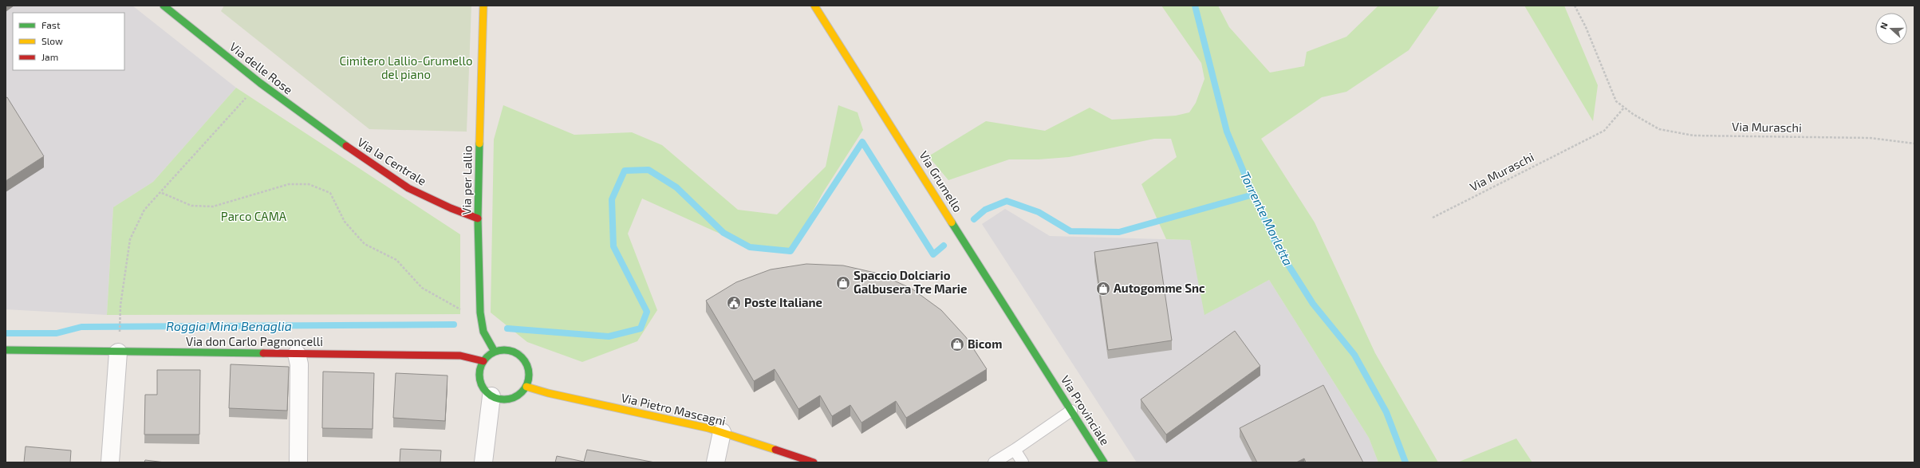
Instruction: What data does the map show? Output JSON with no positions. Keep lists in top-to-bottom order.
{
  "streets": {
    "street": [
      "Via delle Rose",
      "Via la Centrale",
      "Via per Lallio",
      "Via Grumello",
      "Via don Carlo Pagnoncelli",
      "Via Pietro Mascagni",
      "Via Provinciale"
    ],
    "path": ["Via Muraschi"]
  },
  "crossings": [
    ["Via delle Rose", "Via la Centrale"],
    ["Via la Centrale", "Via per Lallio"],
    ["Via per Lallio", "Via don Carlo Pagnoncelli"],
    ["Via per Lallio", "Via Pietro Mascagni"],
    ["Via Grumello", "Via Provinciale"],
    ["Via don Carlo Pagnoncelli", "Via Pietro Mascagni"]
  ],
  "water": ["Torrente Morletta", "Roggia Mina Benaglia"],
  "parks": ["Cimitero Lallio-Grumello del piano", "Parco CAMA"],
  "places": {
    "shop": ["Spaccio Dolciario Galbusera Tre Marie", "Autogomme Snc", "Bicom"],
    "public building": ["Poste Italiane"]
  },
  "legend": ["Fast", "Slow", "Jam"],
  "north": "left"
}
